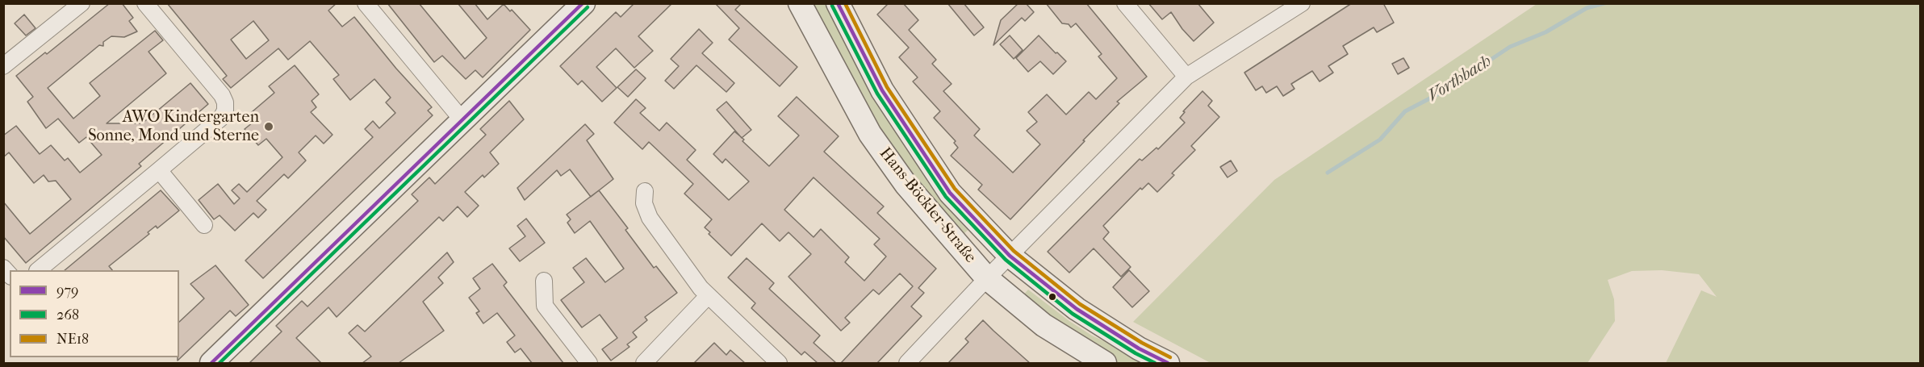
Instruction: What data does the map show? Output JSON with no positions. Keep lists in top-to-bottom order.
{
  "streets": {
    "main road": ["Hans-Böckler-Straße"]
  },
  "water": ["Vorthbach"],
  "places": ["AWO Kindergarten Sonne, Mond und Sterne"],
  "lines": ["transit line 979", "transit line NE18", "transit line 268"],
  "legend": ["979", "268", "NE18"]
}
